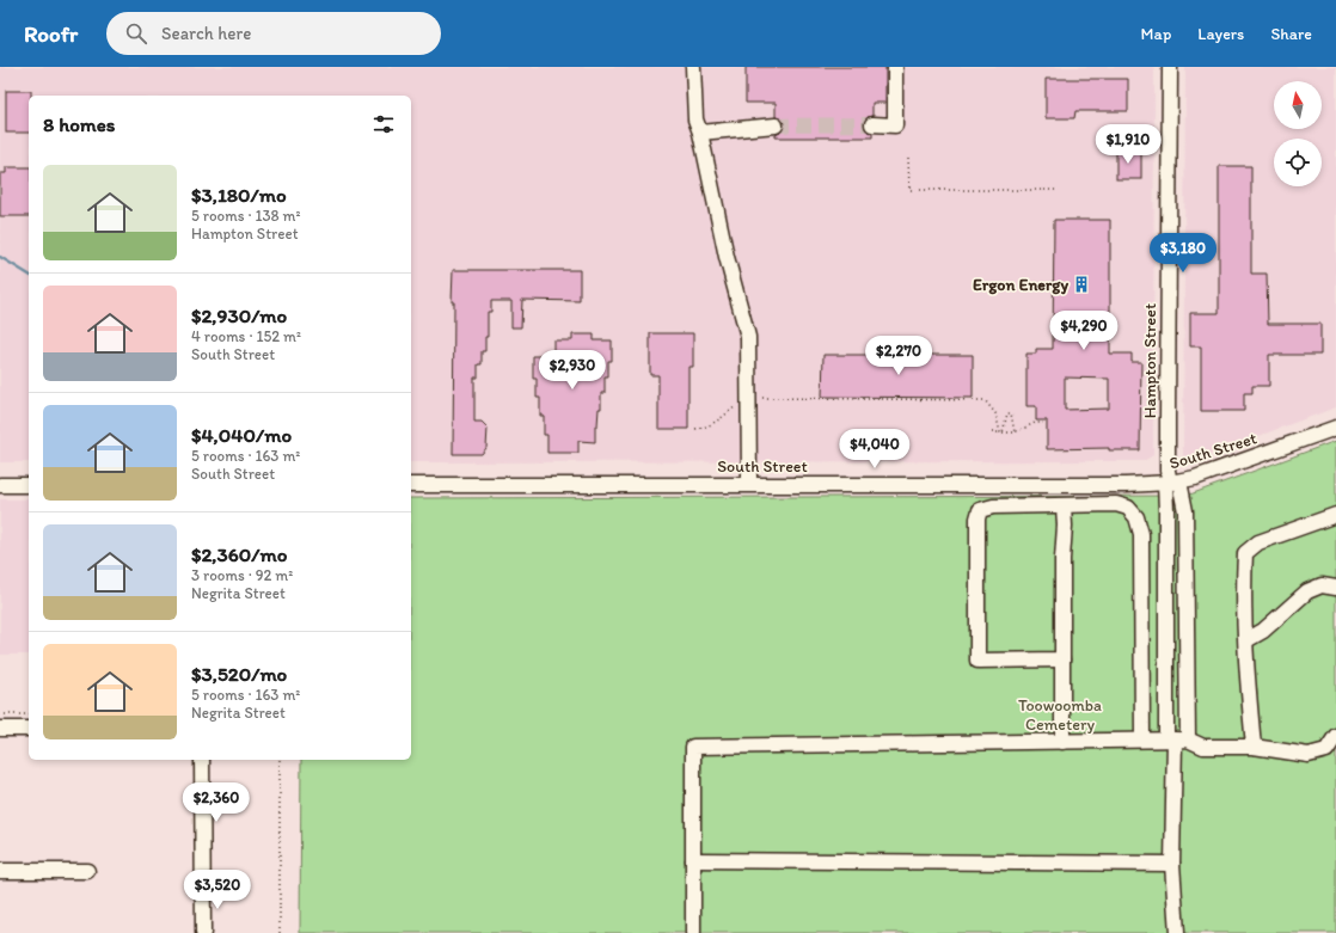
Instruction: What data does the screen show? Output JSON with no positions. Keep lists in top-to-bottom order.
{
  "streets": {
    "street": ["Hampton Street", "South Street"]
  },
  "crossings": [
    ["Hampton Street", "South Street"]
  ],
  "parks": ["Toowoomba Cemetery"],
  "places": {
    "building": ["Ergon Energy"]
  },
  "north": "top",
  "page": {
    "header": "Roofr",
    "search": "Search here",
    "nav": ["Map", "Layers", "Share"],
    "heading": "8 homes",
    "price": [
      "$1,910",
      "$3,180",
      "$4,290",
      "$2,270",
      "$2,930",
      "$4,040",
      "$2,360",
      "$3,520"
    ],
    "list": [
      {
        "name": "$3,180/mo",
        "note": "5 rooms · 138 m² · Hampton Street"
      },
      {
        "name": "$2,930/mo",
        "note": "4 rooms · 152 m² · South Street"
      },
      {
        "name": "$4,040/mo",
        "note": "5 rooms · 163 m² · South Street"
      },
      {
        "name": "$2,360/mo",
        "note": "3 rooms · 92 m² · Negrita Street"
      },
      {
        "name": "$3,520/mo",
        "note": "5 rooms · 163 m² · Negrita Street"
      }
    ]
  }
}
